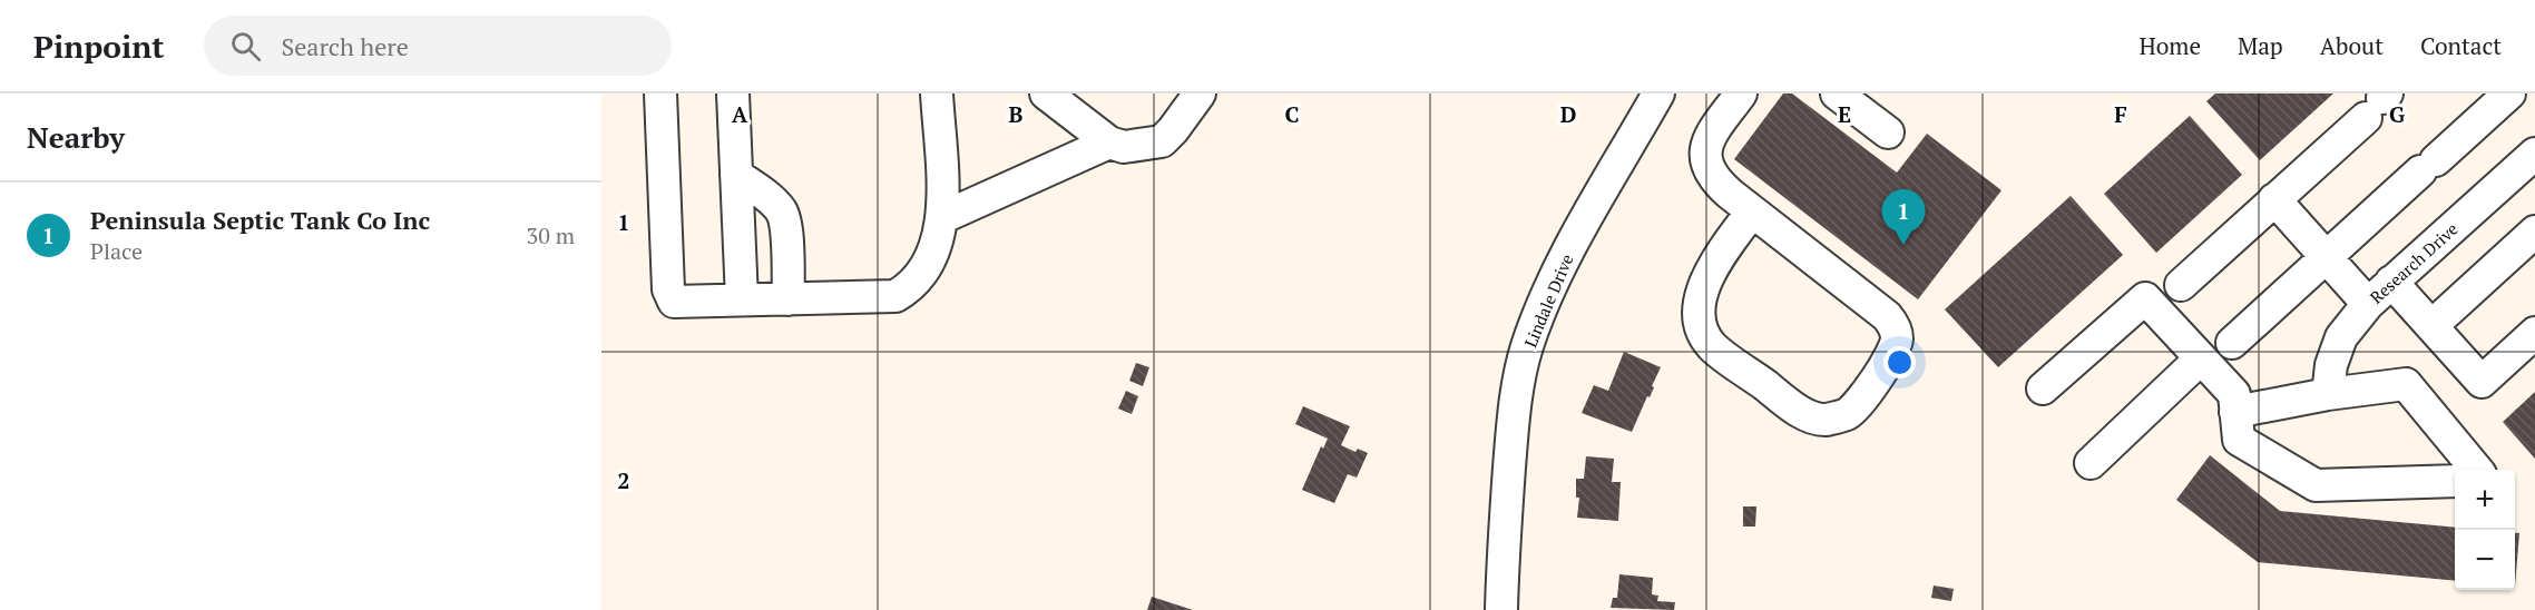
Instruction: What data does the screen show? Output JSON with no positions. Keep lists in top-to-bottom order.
{
  "streets": {
    "street": ["Research Drive", "Lindale Drive"]
  },
  "page": {
    "header": "Pinpoint",
    "search": "Search here",
    "nav": [
      "Home",
      "Map",
      "About",
      "Contact"
    ],
    "heading": "Nearby",
    "list": [
      {
        "mark": "1",
        "name": "Peninsula Septic Tank Co Inc",
        "note": "Place",
        "value": "30 m"
      }
    ],
    "pins": "1",
    "map_buttons": ["+", "−"]
  },
  "grid": {
    "columns": [
      "A",
      "B",
      "C",
      "D",
      "E",
      "F",
      "G"
    ],
    "rows": ["1", "2"]
  }
}
